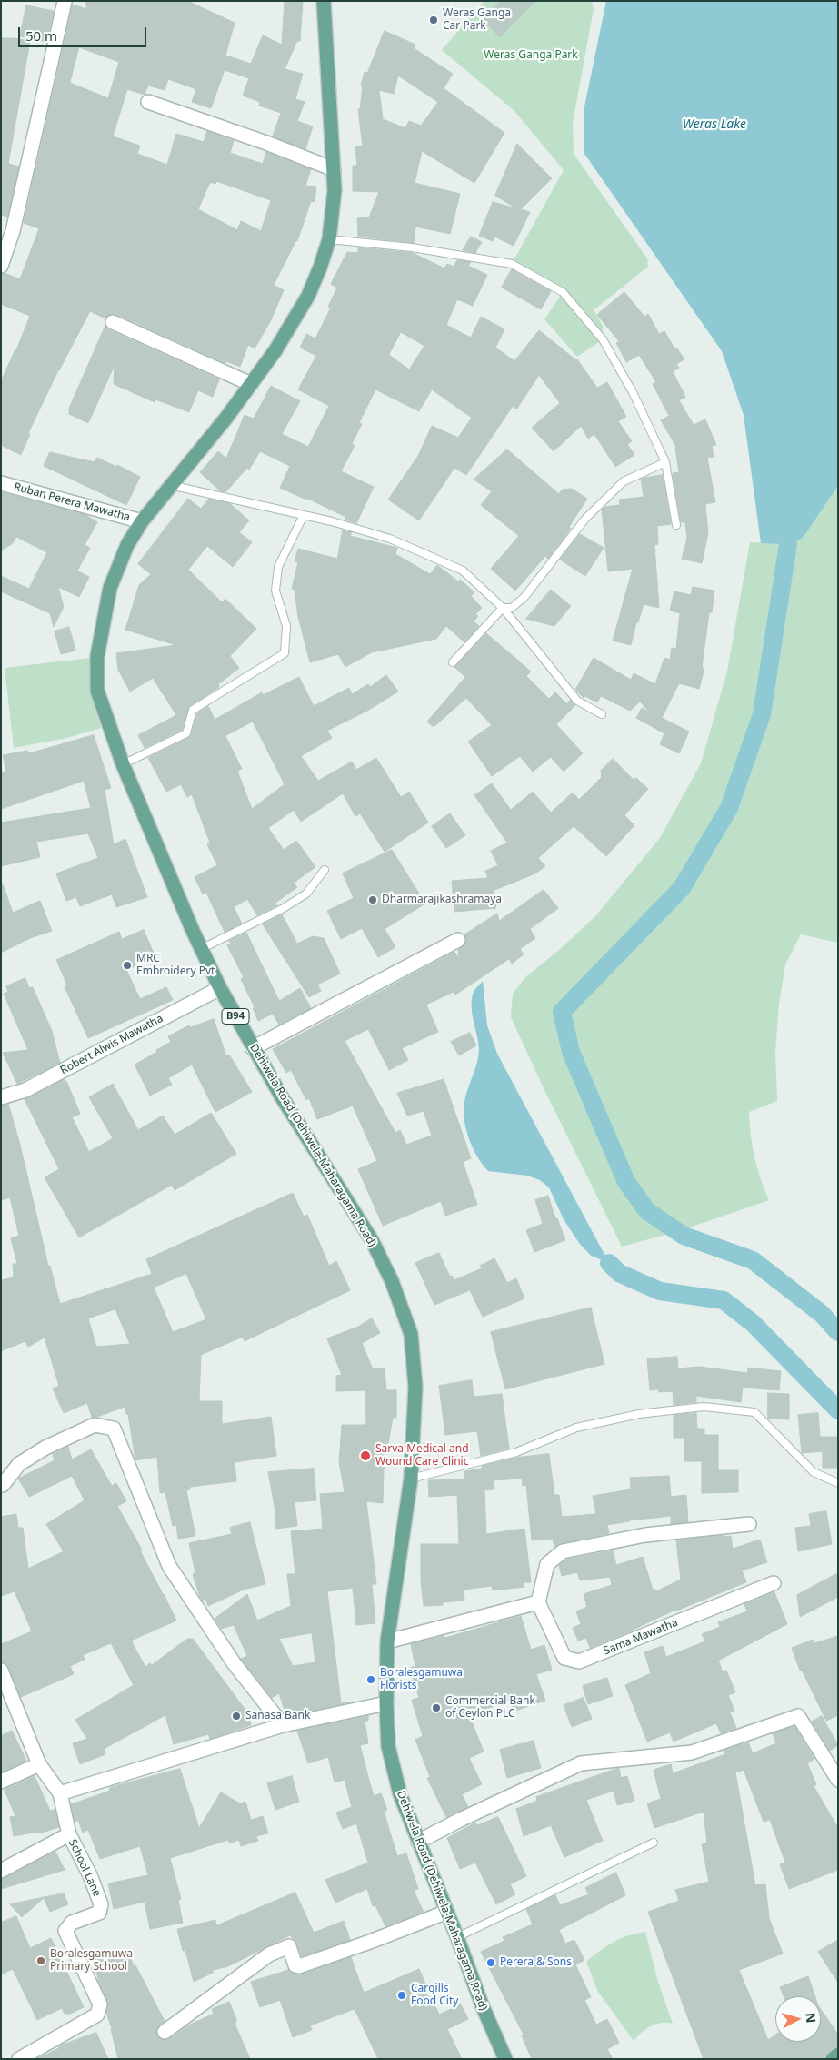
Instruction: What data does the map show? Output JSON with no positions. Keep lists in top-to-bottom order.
{
  "streets": {
    "main road": ["B94", "Dehiwela Road (Dehiwela-Maharagama Road)"],
    "street": [
      "Ruban Perera Mawatha",
      "Robert Alwis Mawatha",
      "Sama Mawatha",
      "School Lane"
    ]
  },
  "crossings": [
    ["Ruban Perera Mawatha", "Dehiwela Road (Dehiwela-Maharagama Road)"],
    ["Robert Alwis Mawatha", "Dehiwela Road (Dehiwela-Maharagama Road)"]
  ],
  "water": ["Weras Lake"],
  "parks": ["Weras Ganga Park"],
  "places": [
    "Weras Ganga Car Park",
    "Dharmarajikashramaya",
    "MRC Embroidery Pvt",
    "Sarva Medical and Wound Care Clinic",
    "Boralesgamuwa Florists",
    "Commercial Bank of Ceylon PLC",
    "Sanasa Bank",
    "Boralesgamuwa Primary School",
    "Perera & Sons",
    "Cargills Food City"
  ],
  "scale_bar": "50 m",
  "north": "right"
}
